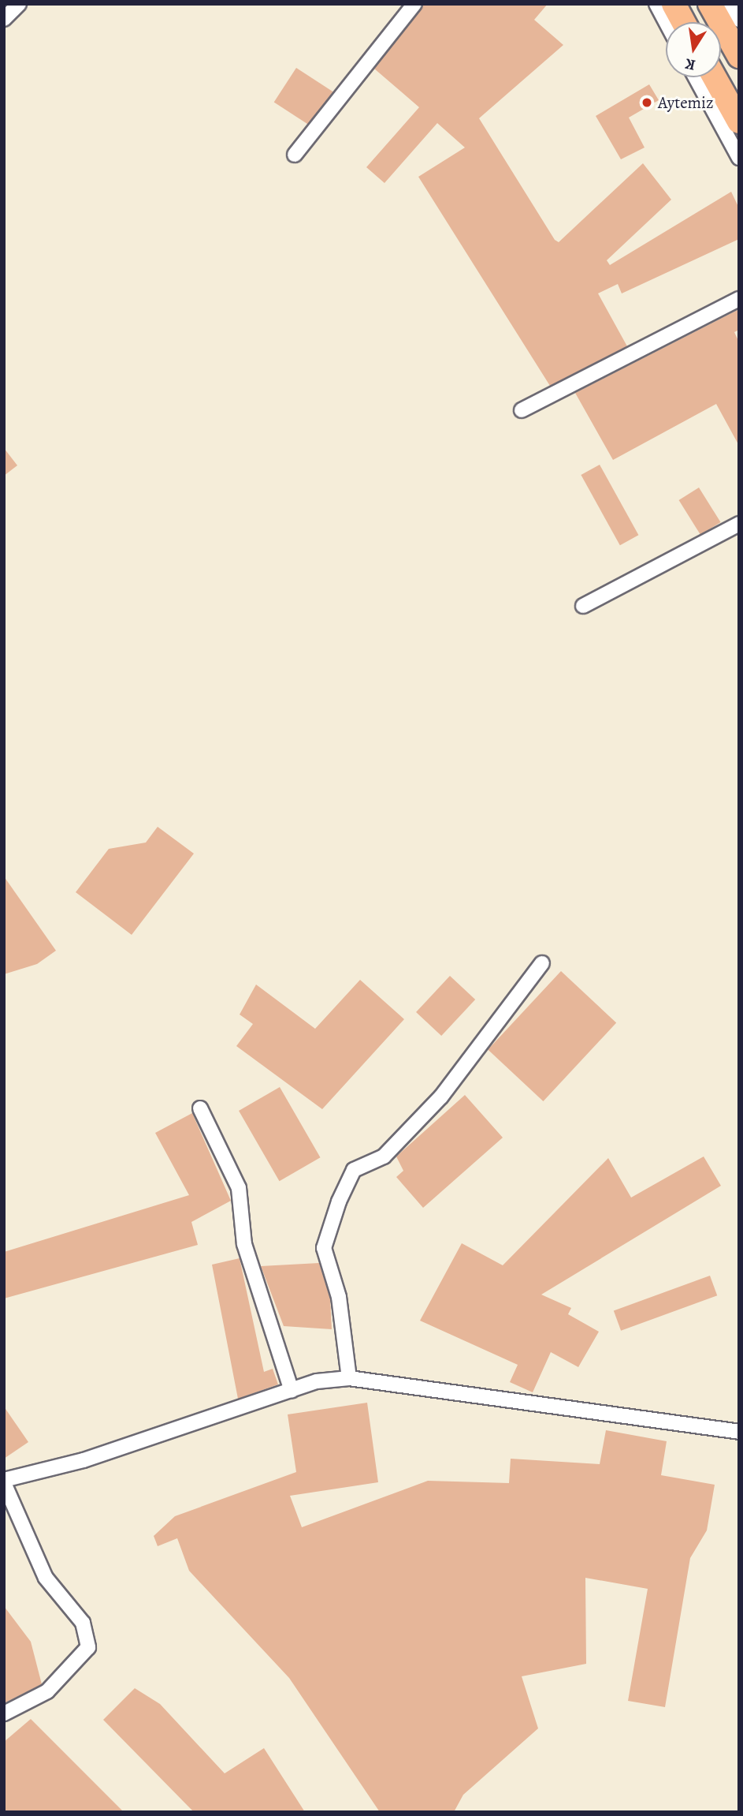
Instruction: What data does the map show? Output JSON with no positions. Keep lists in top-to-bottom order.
{
  "places": ["Aytemiz"],
  "north": "bottom"
}
